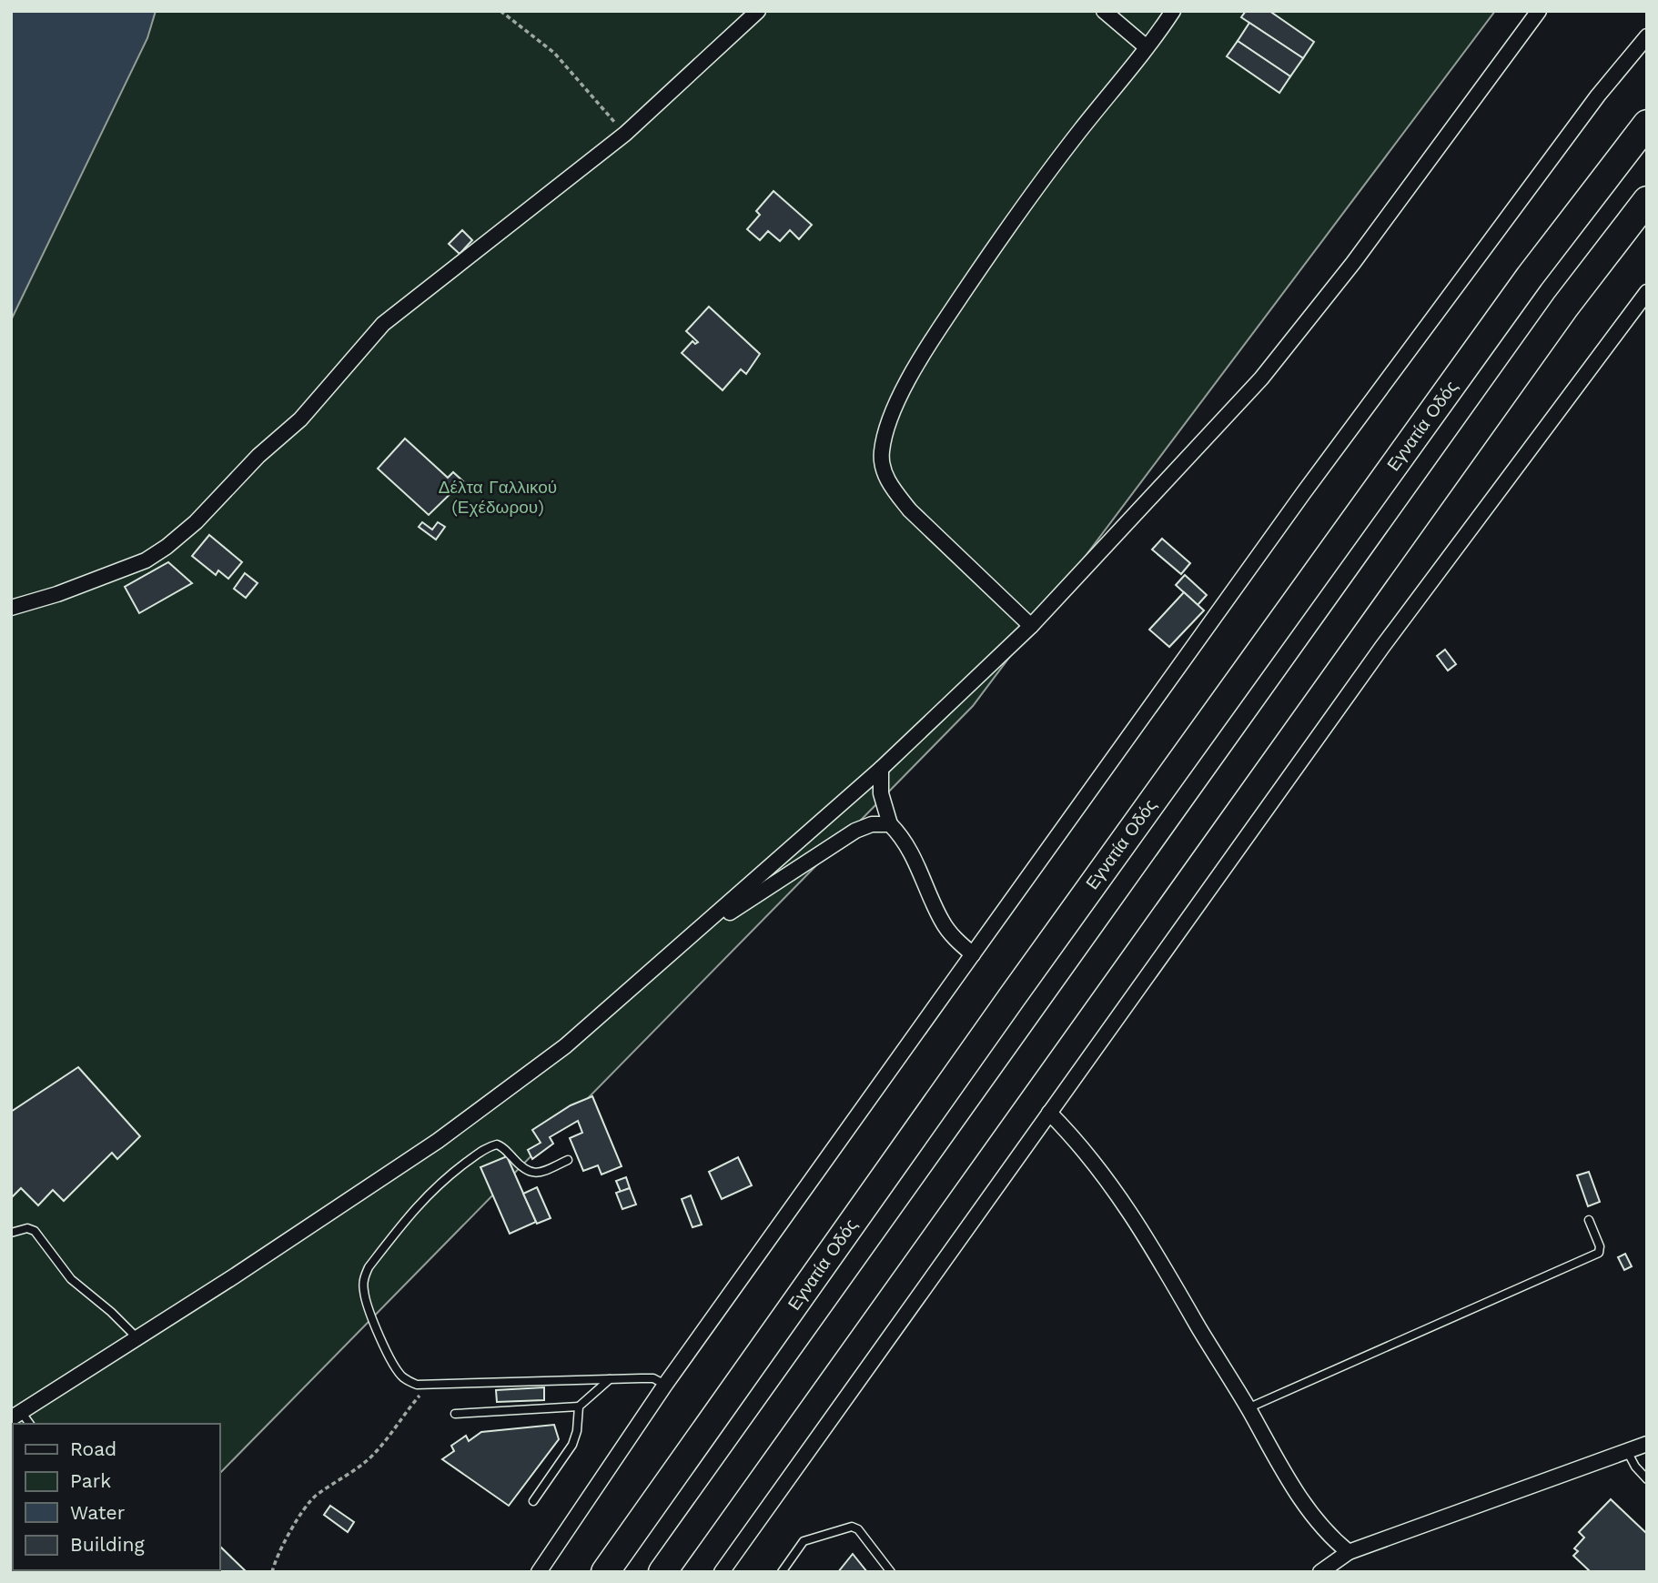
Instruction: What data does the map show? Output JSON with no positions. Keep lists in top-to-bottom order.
{
  "streets": {
    "highway": ["Εγνατία Οδός"]
  },
  "parks": ["Δέλτα Γαλλικού (Εχέδωρου)"],
  "legend": [
    "Road",
    "Park",
    "Water",
    "Building"
  ]
}
